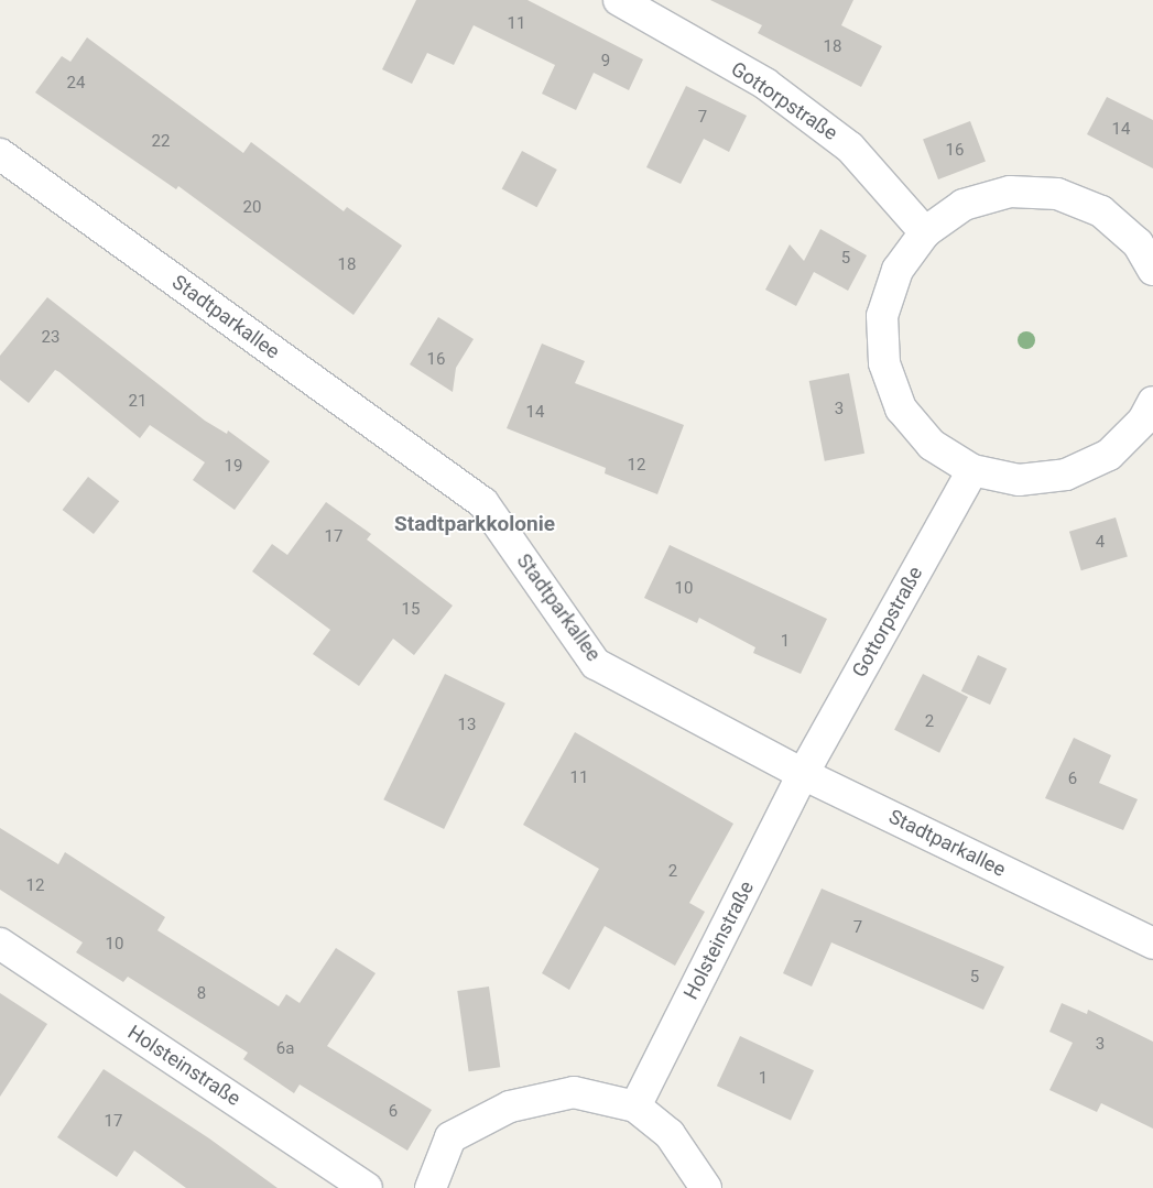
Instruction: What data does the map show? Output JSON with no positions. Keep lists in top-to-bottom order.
{
  "streets": {
    "street": ["Gottorpstraße", "Stadtparkallee", "Holsteinstraße"]
  },
  "crossings": [
    ["Gottorpstraße", "Stadtparkallee"],
    ["Gottorpstraße", "Holsteinstraße"],
    ["Stadtparkallee", "Holsteinstraße"]
  ],
  "districts": ["Stadtparkkolonie"],
  "house_numbers": [
    "11",
    "18",
    "9",
    "24",
    "7",
    "14",
    "22",
    "16",
    "20",
    "5",
    "18",
    "23",
    "16",
    "21",
    "3",
    "14",
    "12",
    "19",
    "17",
    "4",
    "10",
    "15",
    "1",
    "2",
    "13",
    "11",
    "6",
    "2",
    "12",
    "7",
    "10",
    "5",
    "8",
    "3",
    "6a",
    "1",
    "6",
    "17"
  ]
}
